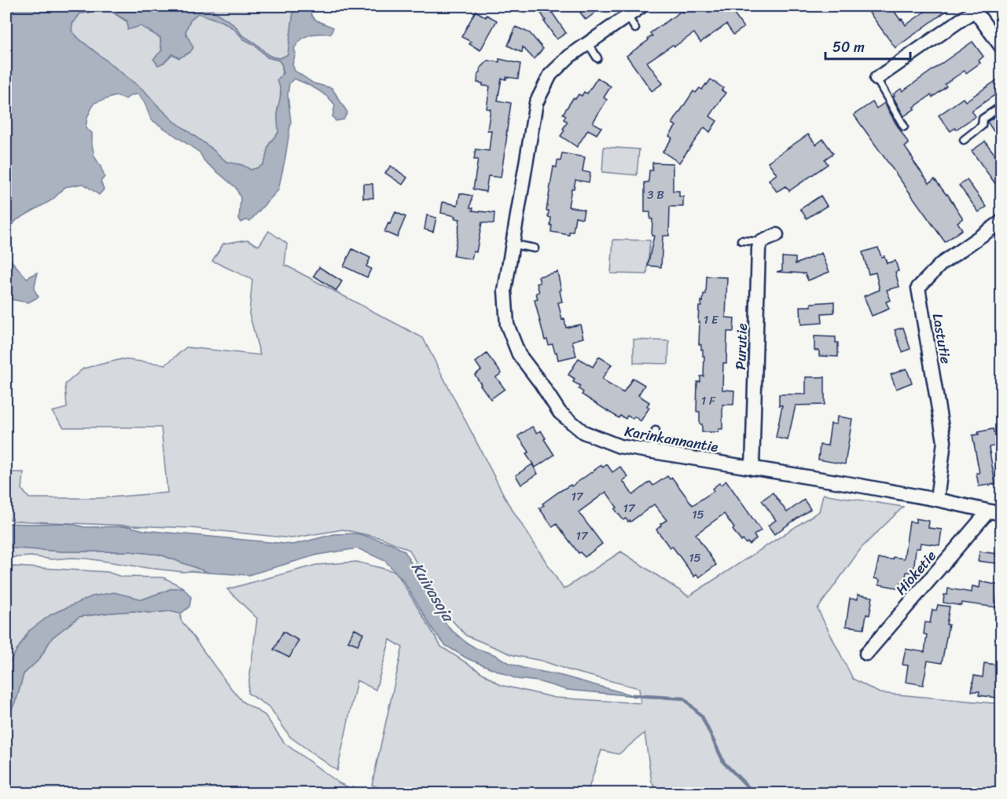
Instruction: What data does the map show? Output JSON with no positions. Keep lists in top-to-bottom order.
{
  "streets": {
    "street": [
      "Lastutie",
      "Purutie",
      "Karinkannantie",
      "Hioketie"
    ]
  },
  "crossings": [
    ["Lastutie", "Karinkannantie"],
    ["Purutie", "Karinkannantie"],
    ["Karinkannantie", "Hioketie"]
  ],
  "water": ["Kuivasoja"],
  "house_numbers": [
    "3 B",
    "1 E",
    "1 F",
    "17",
    "17",
    "15",
    "17",
    "15"
  ],
  "scale_bar": "50 m"
}
